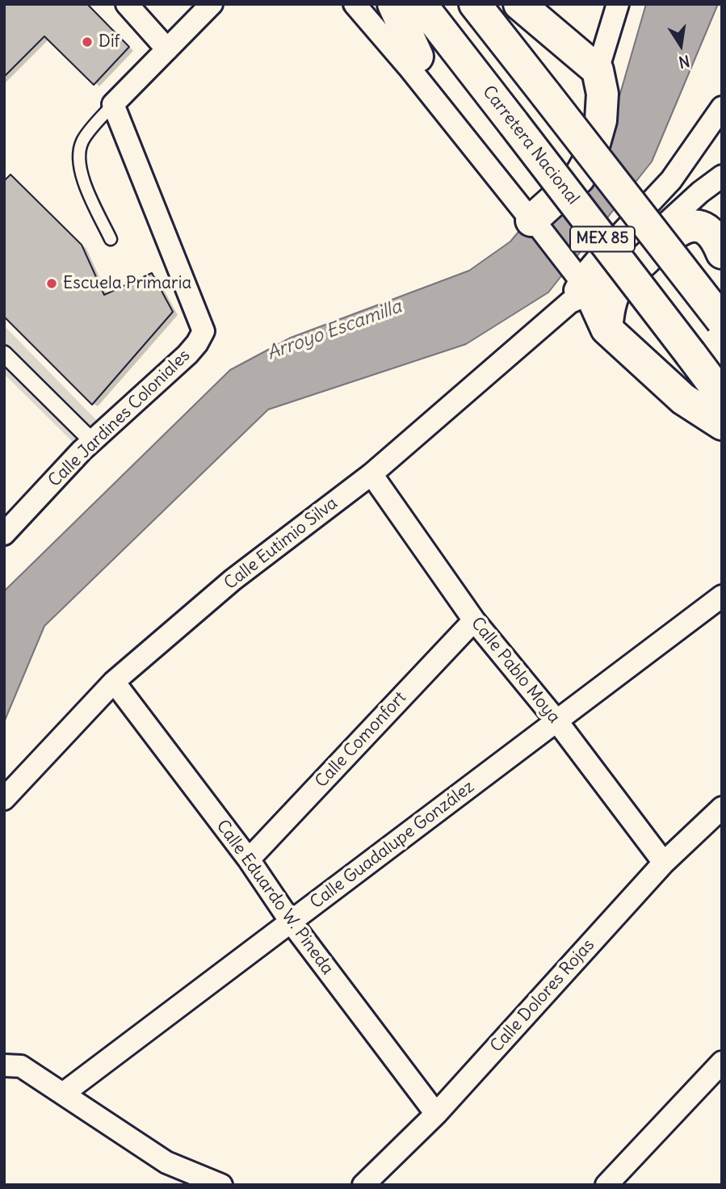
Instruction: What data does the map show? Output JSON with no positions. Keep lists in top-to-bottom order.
{
  "streets": {
    "highway": ["Carretera Nacional", "MEX 85"],
    "street": [
      "Calle Jardines Coloniales",
      "Calle Eutimio Silva",
      "Calle Pablo Moya",
      "Calle Comonfort",
      "Calle Guadalupe González",
      "Calle Eduardo W. Pineda",
      "Calle Dolores Rojas"
    ]
  },
  "crossings": [
    ["MEX 85", "Calle Eutimio Silva"],
    ["Calle Eutimio Silva", "Calle Pablo Moya"],
    ["Calle Eutimio Silva", "Calle Eduardo W. Pineda"],
    ["Calle Pablo Moya", "Calle Comonfort"],
    ["Calle Pablo Moya", "Calle Guadalupe González"],
    ["Calle Pablo Moya", "Calle Dolores Rojas"],
    ["Calle Comonfort", "Calle Eduardo W. Pineda"],
    ["Calle Guadalupe González", "Calle Eduardo W. Pineda"],
    ["Calle Eduardo W. Pineda", "Calle Dolores Rojas"]
  ],
  "water": ["Arroyo Escamilla"],
  "places": ["Dif", "Escuela Primaria"],
  "north": "bottom"
}
